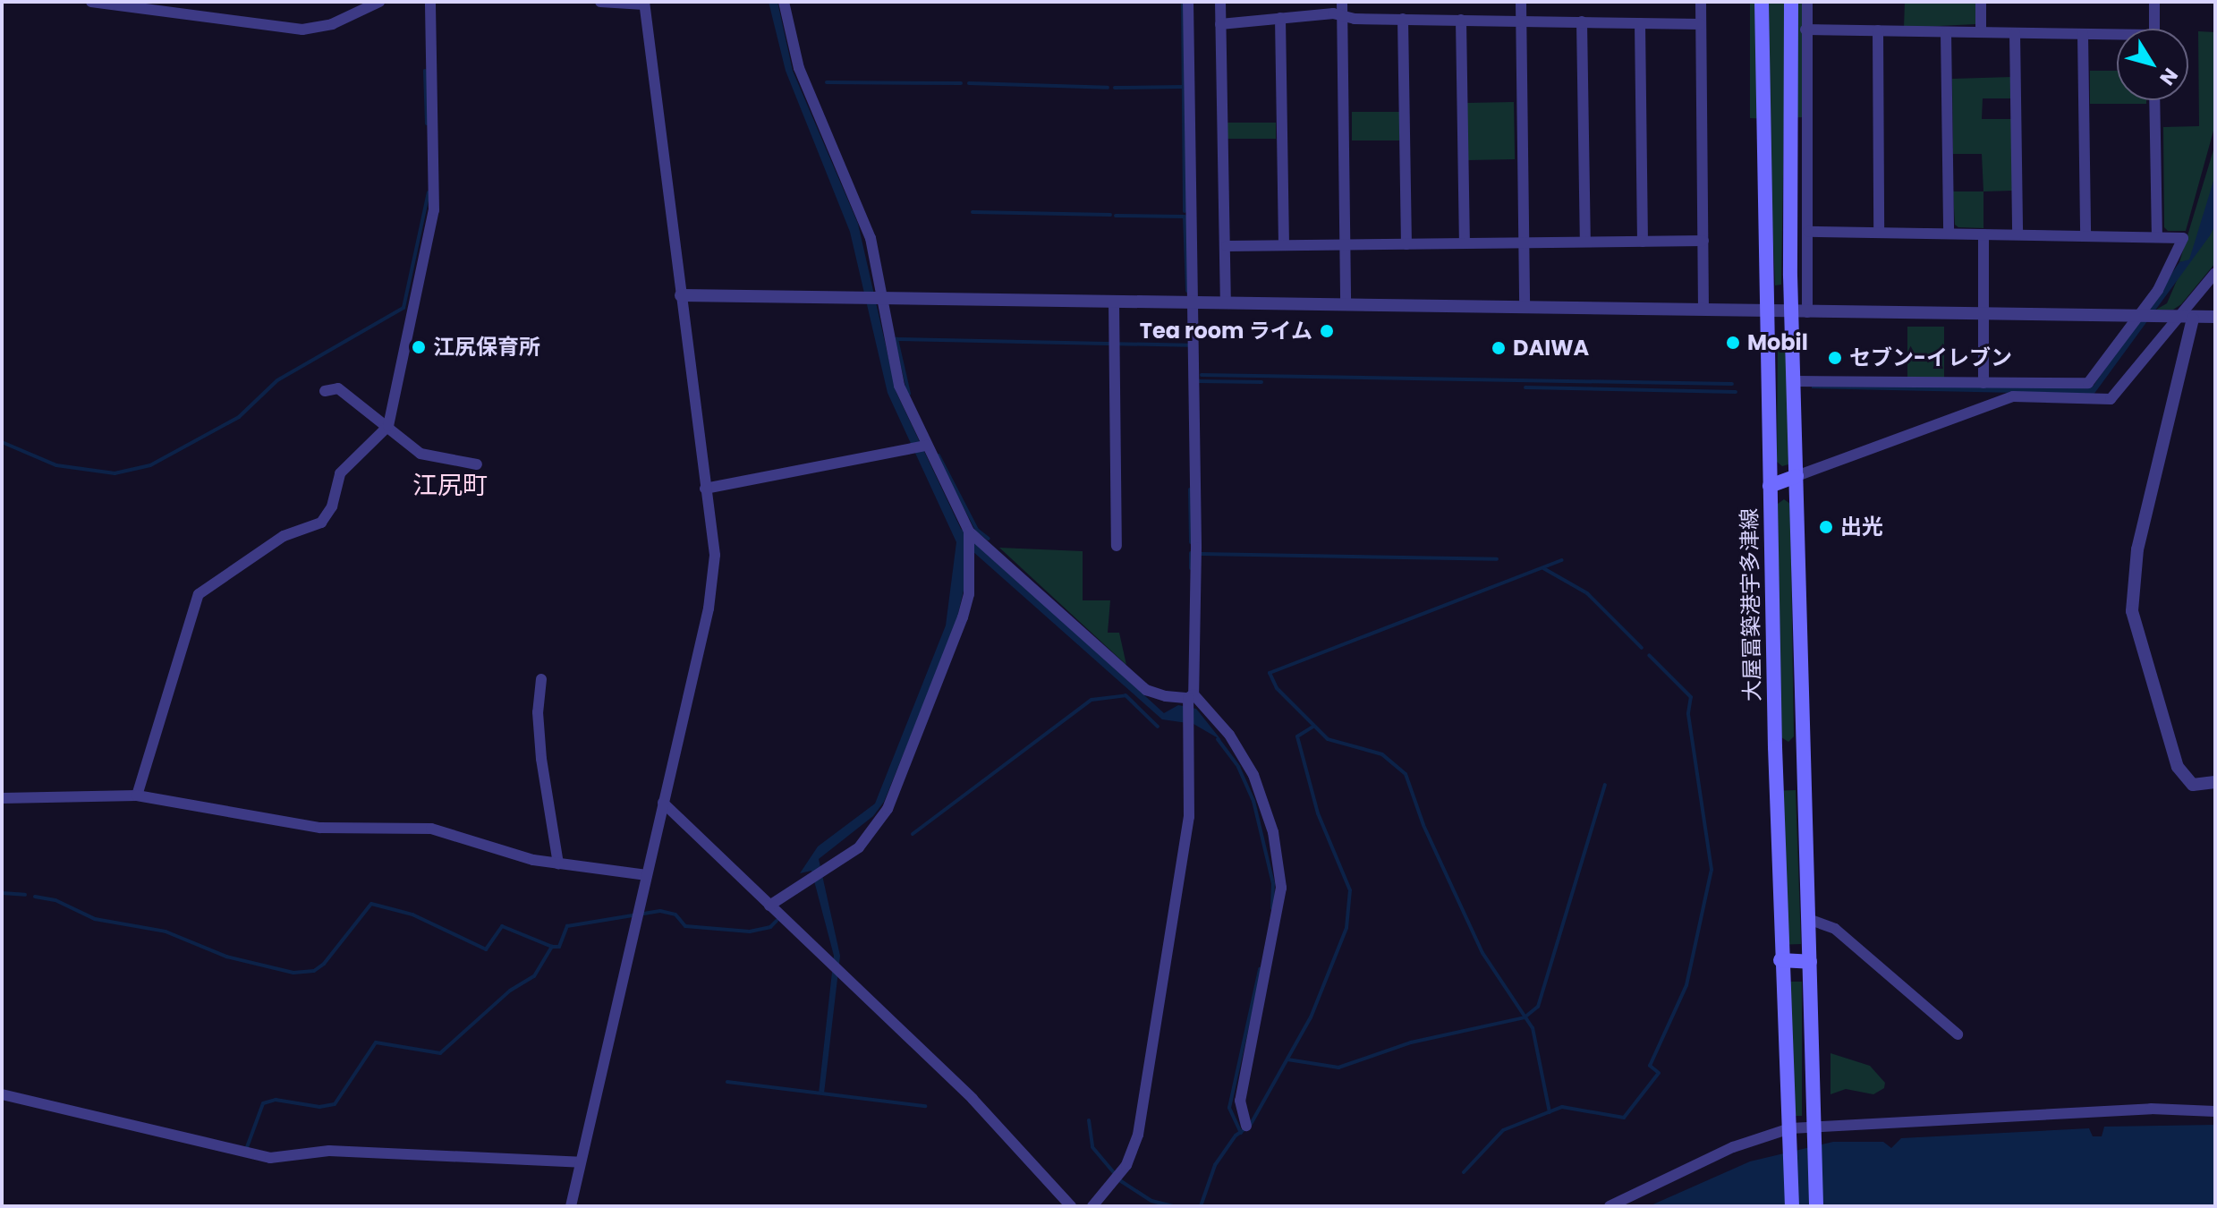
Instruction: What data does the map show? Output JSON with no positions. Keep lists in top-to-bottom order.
{
  "streets": {
    "main road": ["大屋冨築港宇多津線"]
  },
  "districts": ["江尻町"],
  "places": [
    "Tea room ライム",
    "Mobil",
    "江尻保育所",
    "DAIWA",
    "セブン-イレブン",
    "出光"
  ],
  "north": "bottom right"
}
